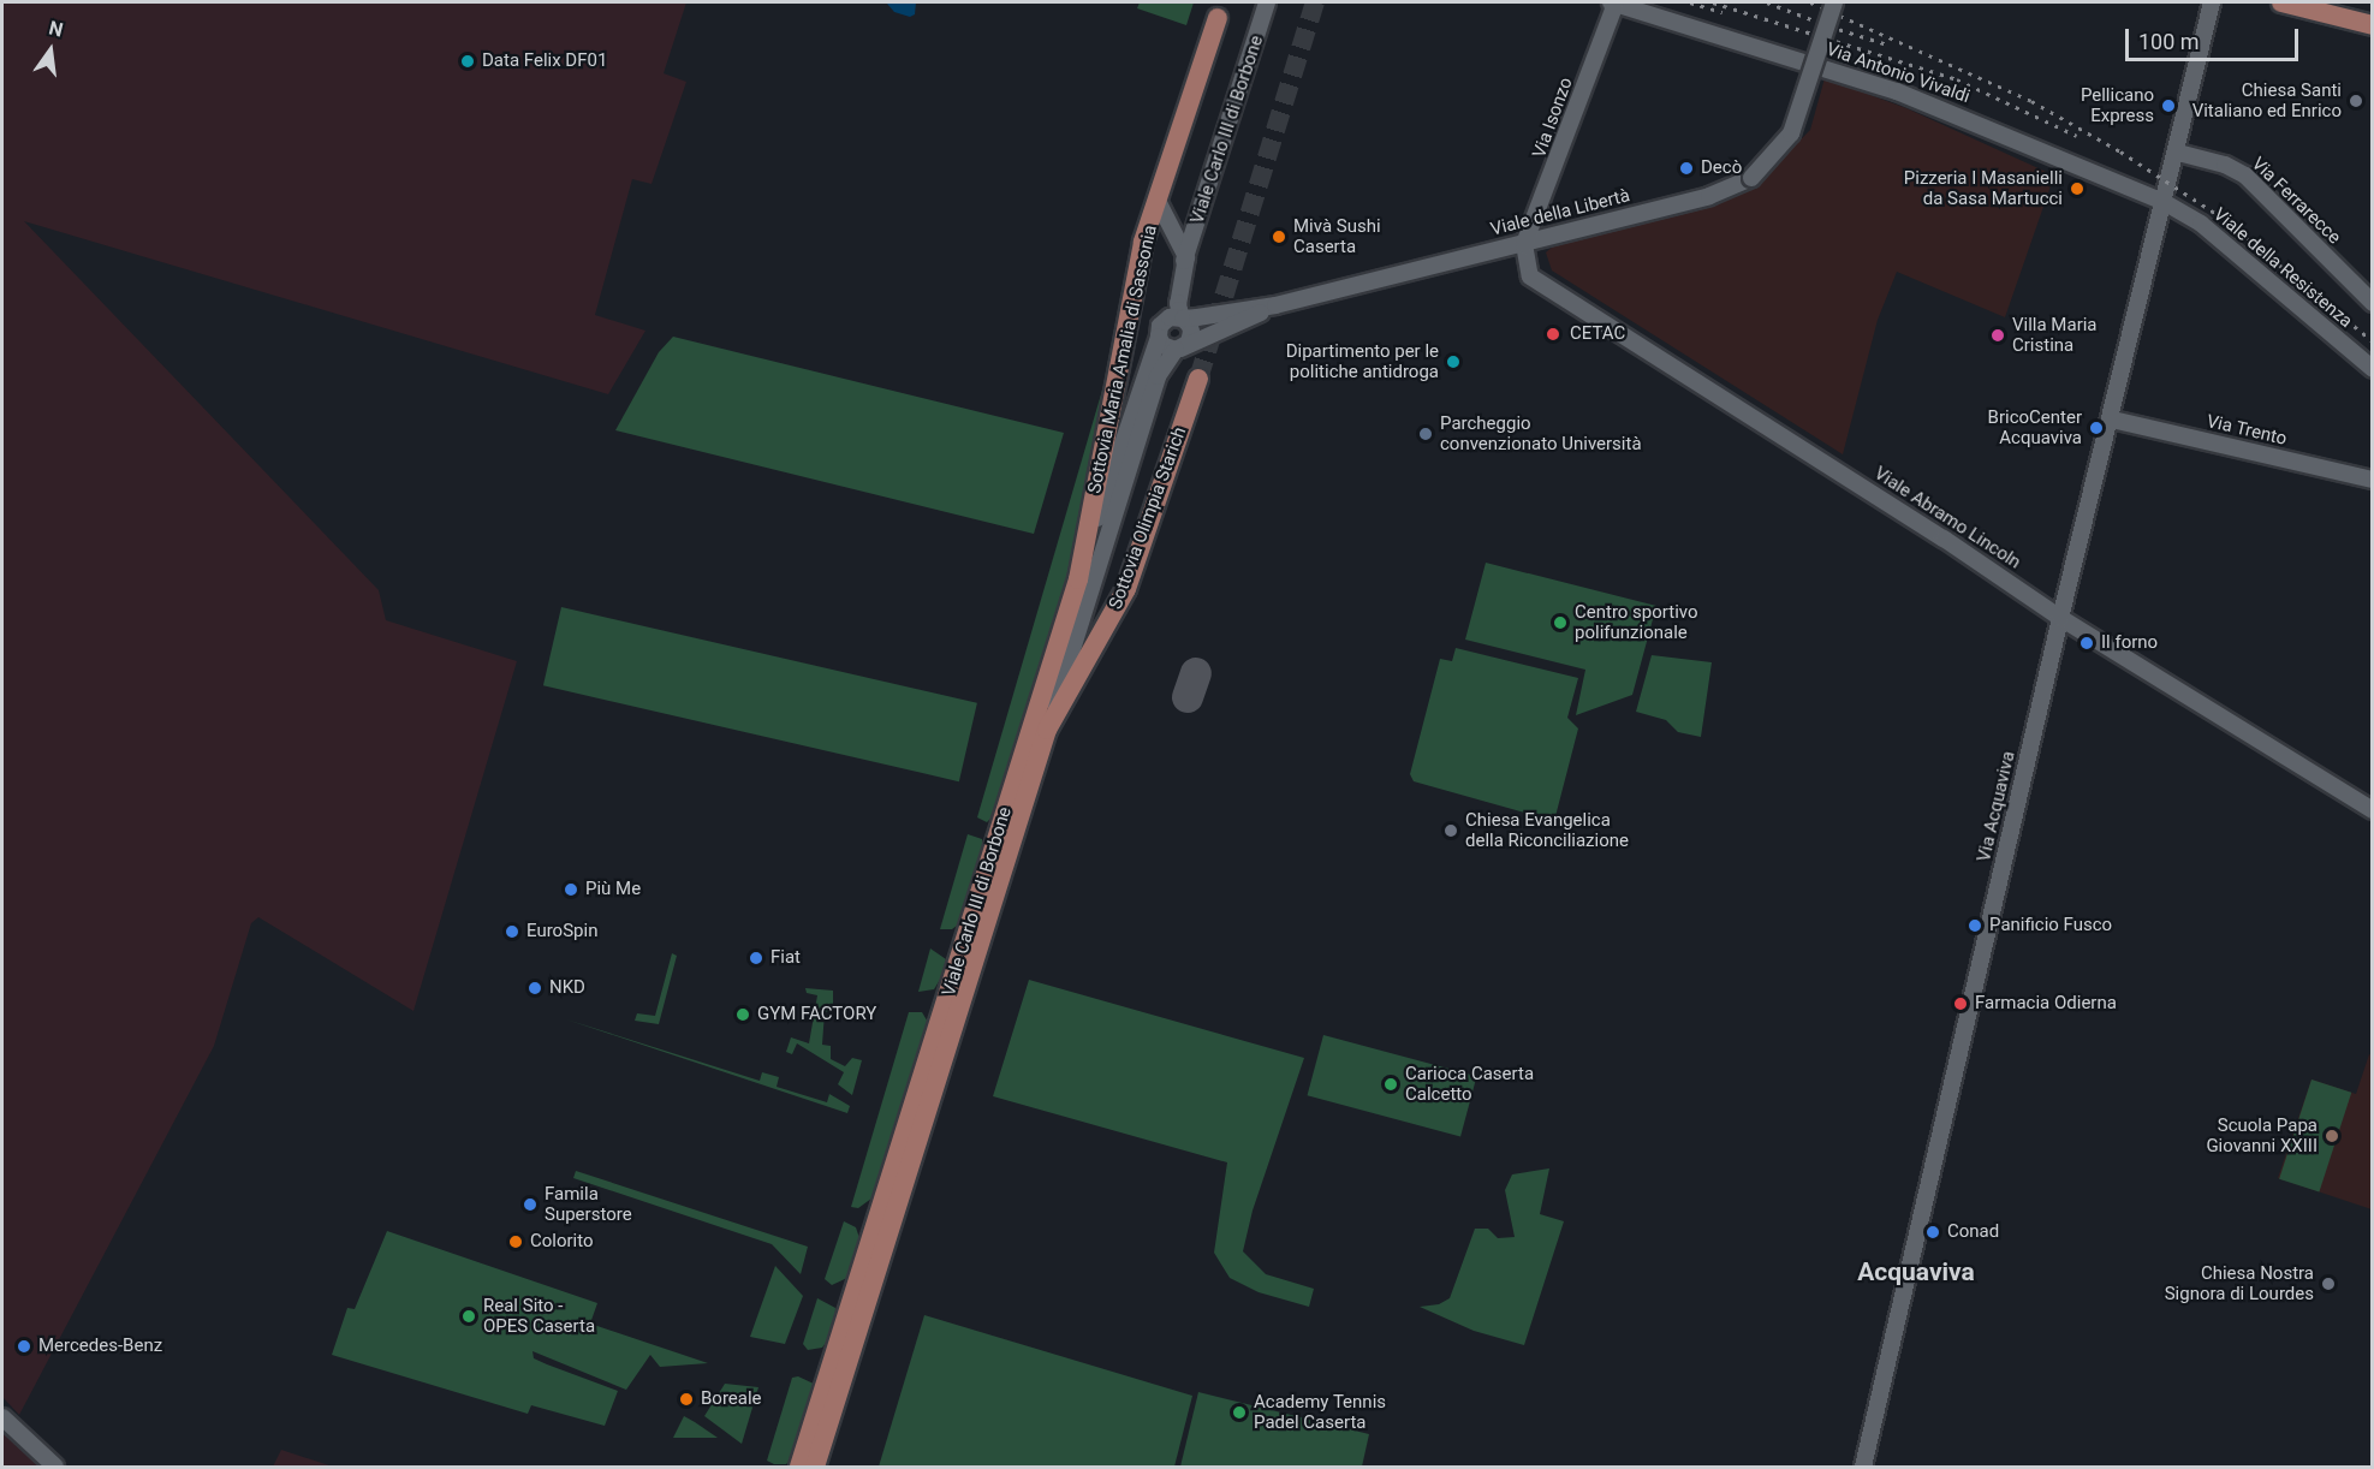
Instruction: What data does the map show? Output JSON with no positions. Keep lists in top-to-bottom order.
{
  "streets": {
    "main road": ["Viale Carlo III di Borbone", "Sottovia Maria Amalia di Sassonia", "Sottovia Olimpia Starich"],
    "street": [
      "Via Antonio Vivaldi",
      "Via Isonzo",
      "Via Ferrarecce",
      "Viale della Libertà",
      "Viale della Resistenza",
      "Via Trento",
      "Viale Abramo Lincoln",
      "Via Acquaviva"
    ]
  },
  "crossings": [
    ["Via Antonio Vivaldi", "Via Isonzo"],
    ["Via Antonio Vivaldi", "Viale della Resistenza"],
    ["Via Antonio Vivaldi", "Via Acquaviva"],
    ["Via Isonzo", "Viale della Libertà"],
    ["Via Isonzo", "Viale Abramo Lincoln"],
    ["Viale Carlo III di Borbone", "Viale della Libertà"],
    ["Viale Carlo III di Borbone", "Sottovia Maria Amalia di Sassonia"],
    ["Viale Carlo III di Borbone", "Sottovia Olimpia Starich"],
    ["Via Ferrarecce", "Via Acquaviva"],
    ["Viale della Libertà", "Viale Abramo Lincoln"],
    ["Viale della Resistenza", "Via Acquaviva"],
    ["Via Trento", "Via Acquaviva"],
    ["Viale Abramo Lincoln", "Via Acquaviva"]
  ],
  "districts": ["Acquaviva"],
  "places": [
    "Data Felix DF01",
    "Chiesa Santi Vitaliano ed Enrico",
    "Pellicano Express",
    "Decò",
    "Pizzeria I Masanielli da Sasa Martucci",
    "Mivà Sushi Caserta",
    "CETAC",
    "Villa Maria Cristina",
    "Dipartimento per le politiche antidroga",
    "BricoCenter Acquaviva",
    "Parcheggio convenzionato Università",
    "Centro sportivo polifunzionale",
    "Il forno",
    "Chiesa Evangelica della Riconciliazione",
    "Più Me",
    "Panificio Fusco",
    "EuroSpin",
    "Fiat",
    "NKD",
    "Farmacia Odierna",
    "GYM FACTORY",
    "Carioca Caserta Calcetto",
    "Scuola Papa Giovanni XXIII",
    "Famila Superstore",
    "Conad",
    "Colorito",
    "Chiesa Nostra Signora di Lourdes",
    "Real Sito - OPES Caserta",
    "Mercedes-Benz",
    "Boreale",
    "Academy Tennis Padel Caserta"
  ],
  "scale_bar": "100 m",
  "north": "top"
}
